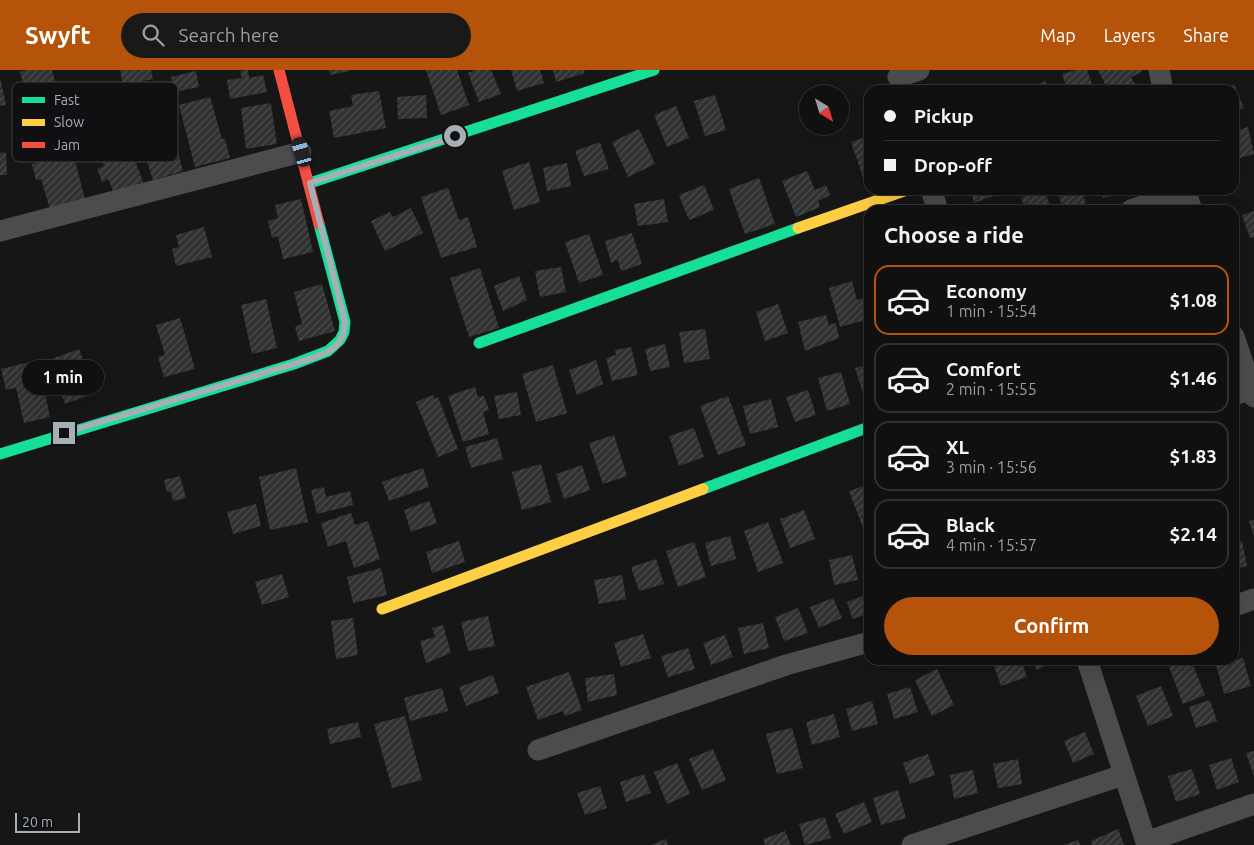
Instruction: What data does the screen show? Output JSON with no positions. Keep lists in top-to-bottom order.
{
  "legend": ["Fast", "Slow", "Jam"],
  "scale_bar": "20 m",
  "north": "bottom right",
  "page": {
    "header": "Swyft",
    "search": "Search here",
    "nav": ["Map", "Layers", "Share"],
    "banner": ["Pickup", "Drop-off"],
    "heading": "Choose a ride",
    "list": [
      {
        "name": "Economy",
        "note": "1 min · 15:54",
        "value": "$1.08"
      },
      {
        "name": "Comfort",
        "note": "2 min · 15:55",
        "value": "$1.46"
      },
      {
        "name": "XL",
        "note": "3 min · 15:56",
        "value": "$1.83"
      },
      {
        "name": "Black",
        "note": "4 min · 15:57",
        "value": "$2.14"
      }
    ],
    "bubble": "1 min",
    "buttons": "Confirm",
    "scale": "20 m"
  }
}
